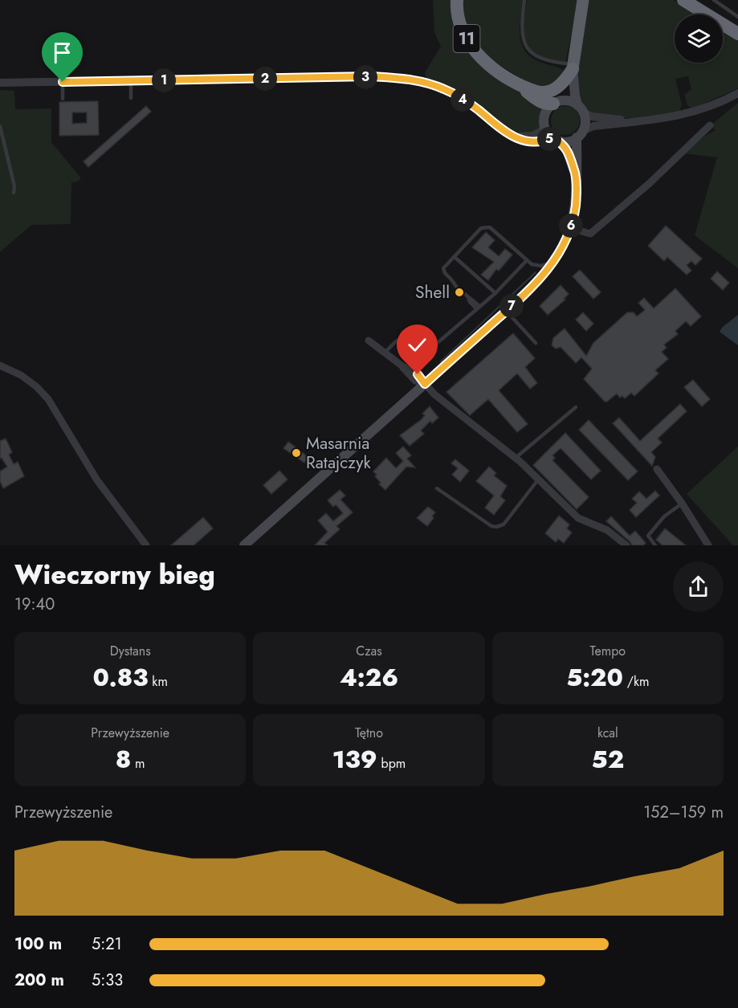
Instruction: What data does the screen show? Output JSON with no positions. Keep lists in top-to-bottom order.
{
  "streets": {
    "highway": ["11"]
  },
  "places": ["Shell", "Masarnia Ratajczyk"],
  "page": {
    "pins": [
      "3",
      "2",
      "1",
      "4",
      "5",
      "6",
      "7"
    ],
    "heading": ["Wieczorny bieg", "19:40"],
    "stats": [
      ["Dystans", "0.83 km"],
      ["Czas", "4:26"],
      ["Tempo", "5:20 /km"],
      ["Przewyższenie", "8 m"],
      ["Tętno", "139 bpm"],
      ["kcal", "52"]
    ],
    "chart": ["Przewyższenie", "152–159 m"],
    "list": [
      {
        "name": "100 m",
        "note": "5:21"
      },
      {
        "name": "200 m",
        "note": "5:33"
      }
    ]
  }
}
